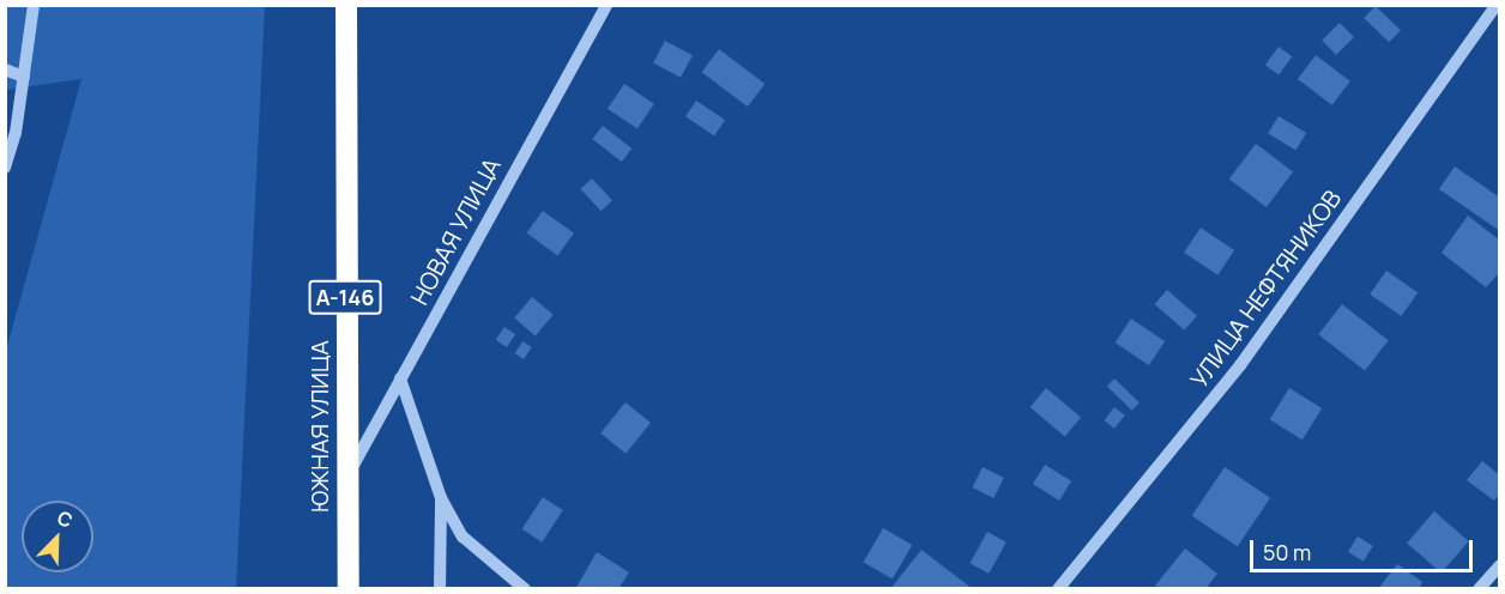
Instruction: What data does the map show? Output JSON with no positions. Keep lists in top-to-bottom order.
{
  "streets": {
    "highway": ["А-146", "ЮЖНАЯ УЛИЦА"],
    "street": ["НОВАЯ УЛИЦА", "УЛИЦА НЕФТЯНИКОВ"]
  },
  "crossings": [
    ["НОВАЯ УЛИЦА", "ЮЖНАЯ УЛИЦА"]
  ],
  "scale_bar": "50 m",
  "north": "top right"
}
